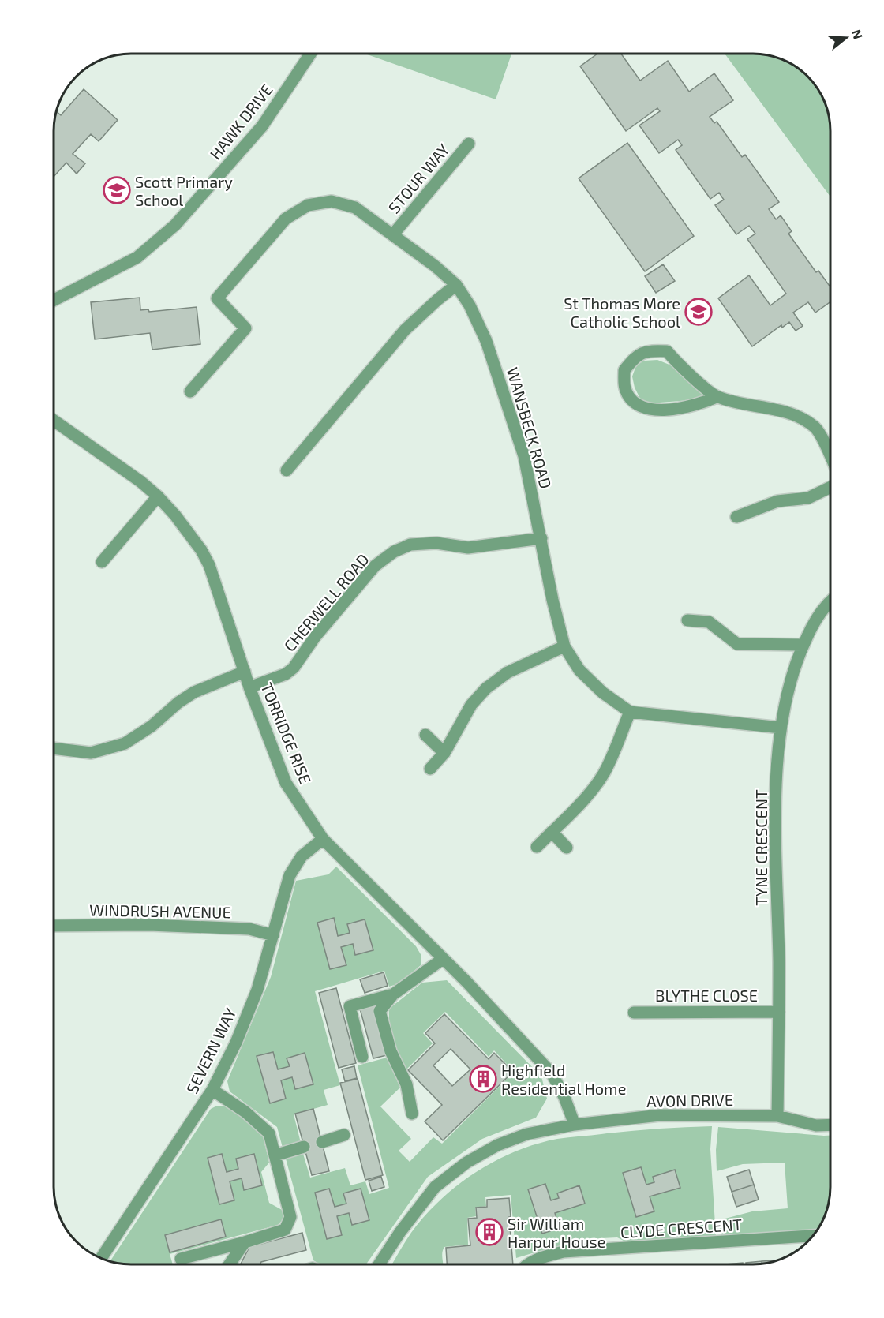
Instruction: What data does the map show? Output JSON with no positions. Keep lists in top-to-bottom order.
{
  "streets": {
    "street": [
      "HAWK DRIVE",
      "STOUR WAY",
      "WANSBECK ROAD",
      "CHERWELL ROAD",
      "TORRIDGE RISE",
      "TYNE CRESCENT",
      "WINDRUSH AVENUE",
      "BLYTHE CLOSE",
      "SEVERN WAY",
      "AVON DRIVE",
      "CLYDE CRESCENT"
    ]
  },
  "crossings": [
    ["STOUR WAY", "WANSBECK ROAD"],
    ["WANSBECK ROAD", "CHERWELL ROAD"],
    ["WANSBECK ROAD", "TYNE CRESCENT"],
    ["CHERWELL ROAD", "TORRIDGE RISE"],
    ["TORRIDGE RISE", "SEVERN WAY"],
    ["TORRIDGE RISE", "AVON DRIVE"],
    ["TYNE CRESCENT", "BLYTHE CLOSE"],
    ["TYNE CRESCENT", "AVON DRIVE"],
    ["WINDRUSH AVENUE", "SEVERN WAY"]
  ],
  "places": {
    "school or university": ["Scott Primary School", "St Thomas More Catholic School"],
    "building": ["Highfield Residential Home", "Sir William Harpur House"]
  },
  "north": "right"
}
